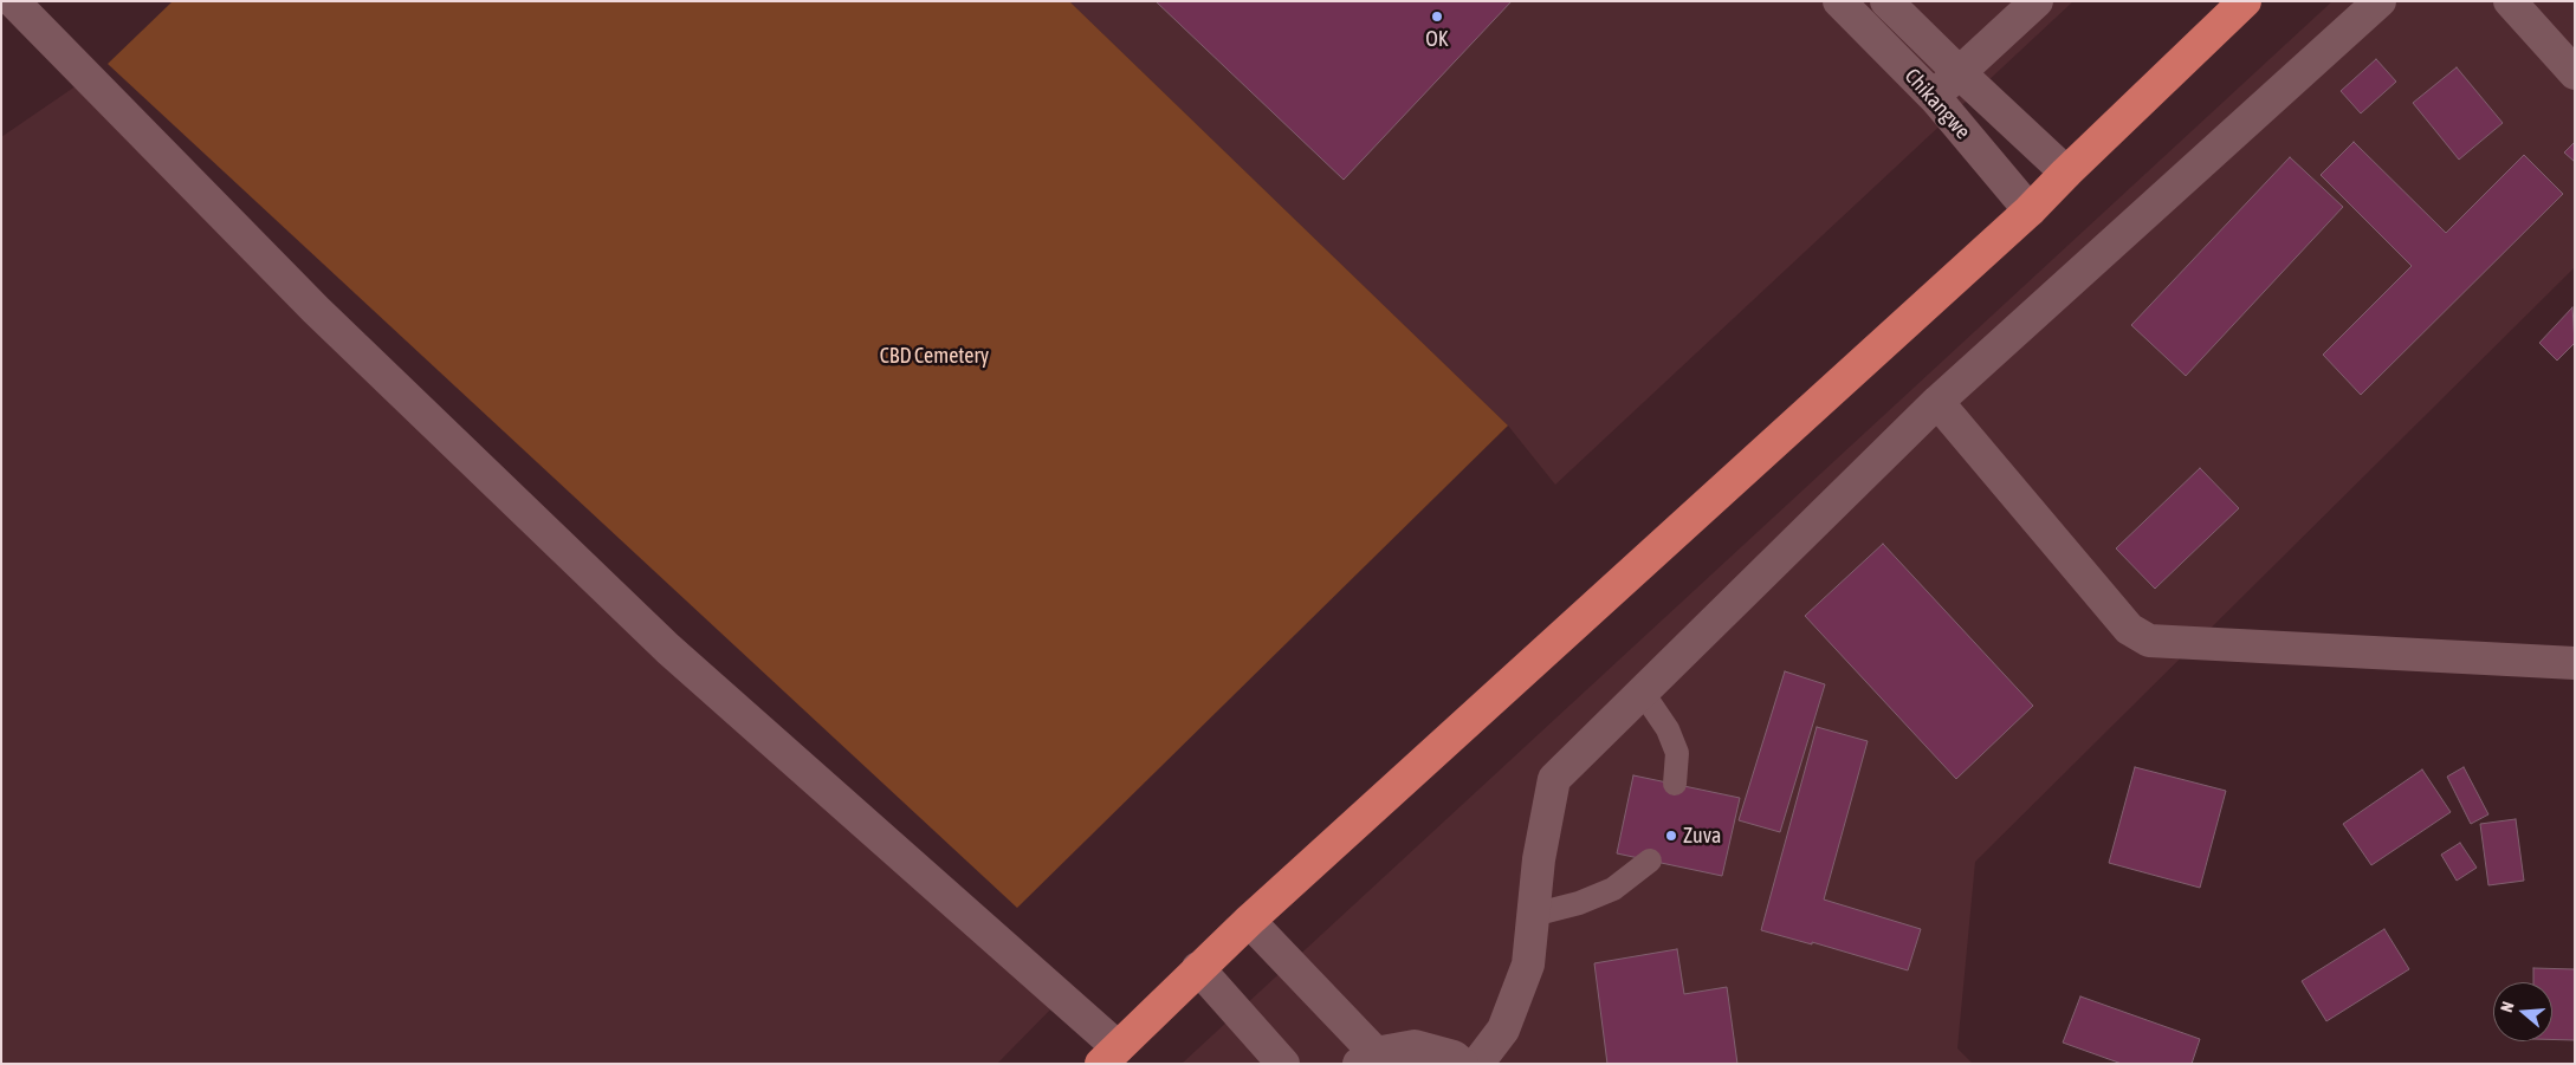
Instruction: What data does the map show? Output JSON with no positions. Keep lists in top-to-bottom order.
{
  "streets": {
    "street": ["Chikangwe"]
  },
  "parks": ["CBD Cemetery"],
  "places": ["OK", "Zuva"],
  "north": "left"
}
